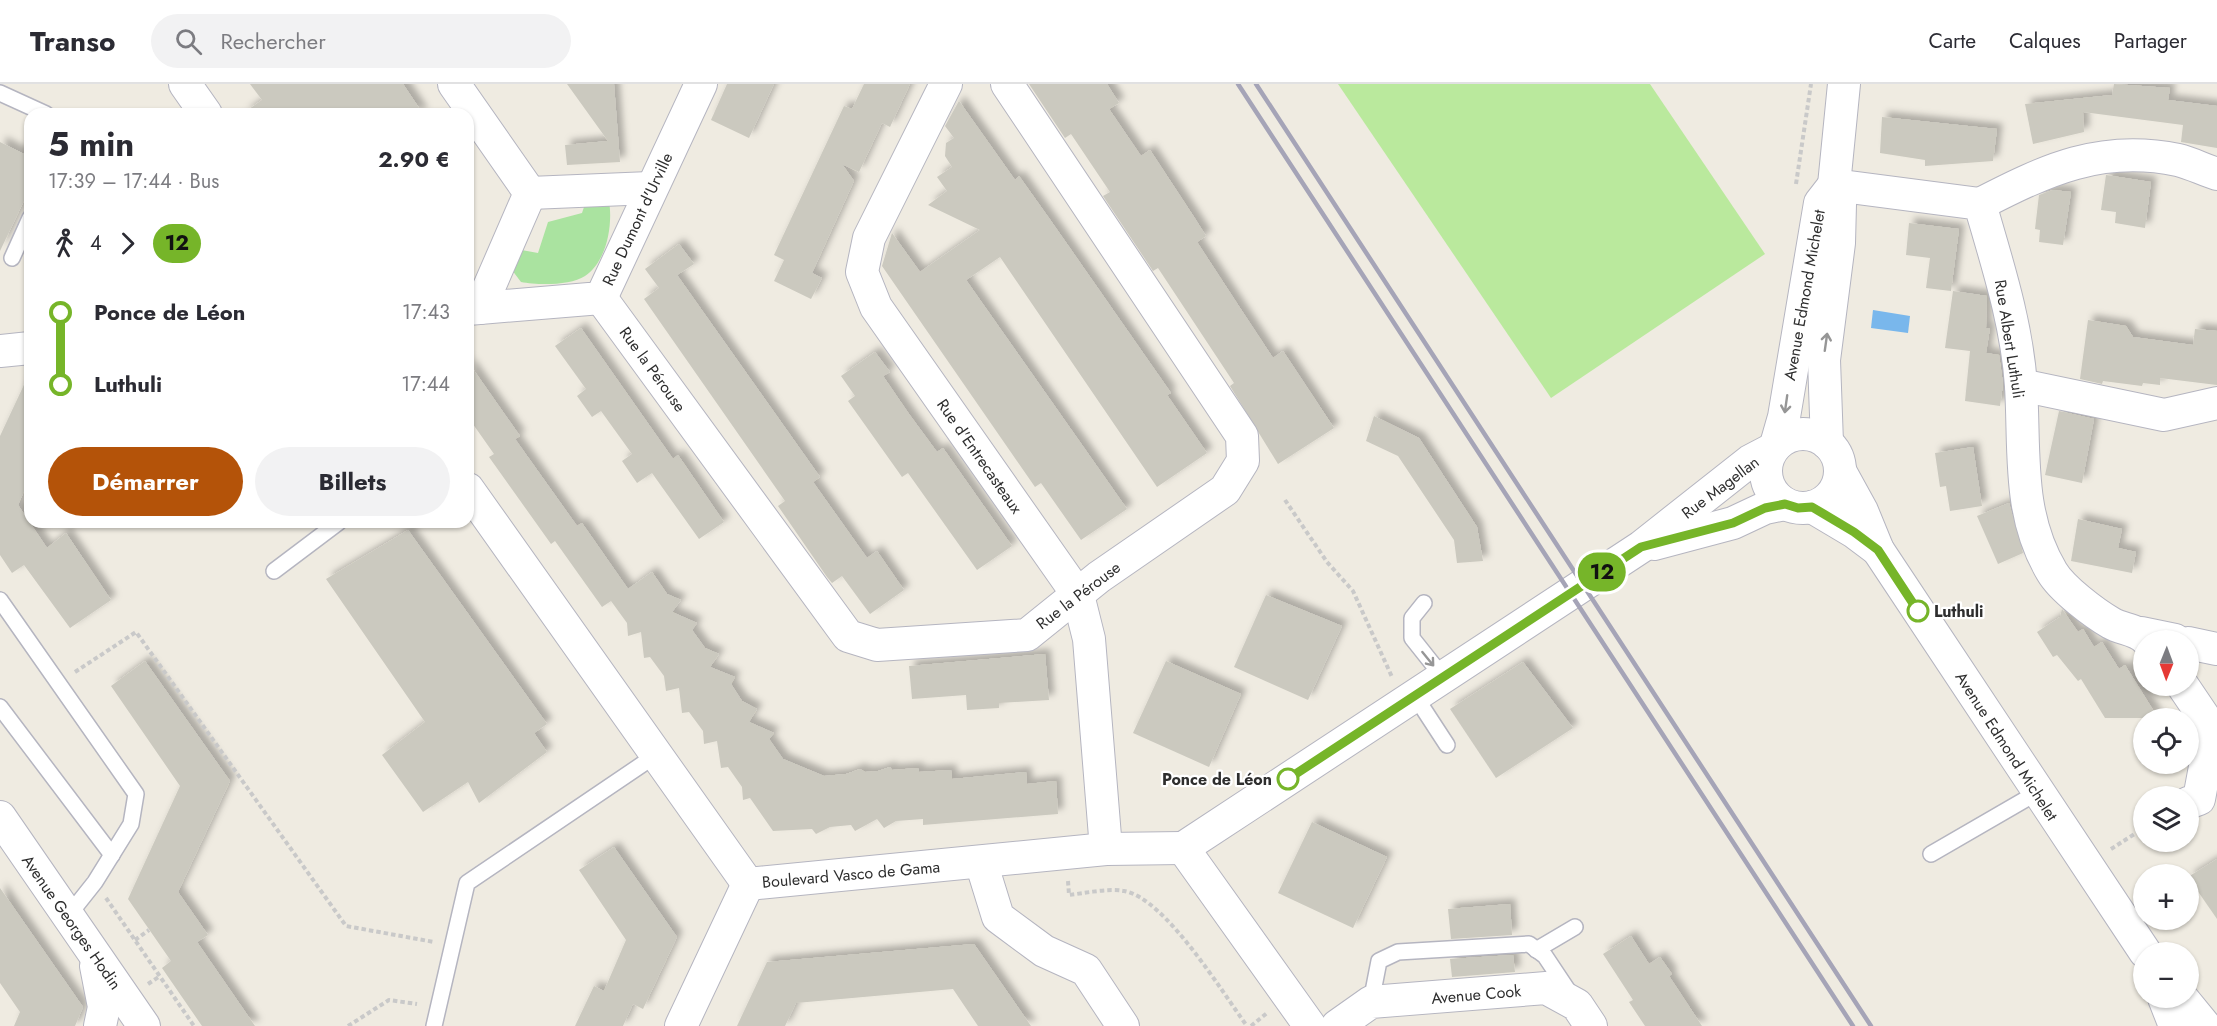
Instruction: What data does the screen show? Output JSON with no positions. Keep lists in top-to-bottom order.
{
  "streets": {
    "street": [
      "Rue Dumont d'Urville",
      "Avenue Edmond Michelet",
      "Rue Albert Luthuli",
      "Rue la Pérouse",
      "Rue d'Entrecasteaux",
      "Rue Magellan",
      "Boulevard Vasco de Gama",
      "Avenue Georges Hodin",
      "Avenue Cook"
    ]
  },
  "crossings": [
    ["Rue Dumont d'Urville", "Rue la Pérouse"],
    ["Avenue Edmond Michelet", "Rue Magellan"],
    ["Rue la Pérouse", "Rue d'Entrecasteaux"],
    ["Rue d'Entrecasteaux", "Boulevard Vasco de Gama"],
    ["Rue Magellan", "Boulevard Vasco de Gama"]
  ],
  "places": ["Luthuli", "Ponce de Léon"],
  "lines": ["bus line 12"],
  "north": "bottom",
  "page": {
    "header": "Transo",
    "search": "Rechercher",
    "nav": ["Carte", "Calques", "Partager"],
    "on_map": "12",
    "heading": ["5 min", "17:39 – 17:44 · Bus", "2.90 €"],
    "legs": ["4", "12"],
    "list": [
      {
        "name": "Ponce de Léon",
        "value": "17:43"
      },
      {
        "name": "Luthuli",
        "value": "17:44"
      }
    ],
    "buttons": ["Démarrer", "Billets"],
    "map_buttons": ["+", "−"]
  }
}
